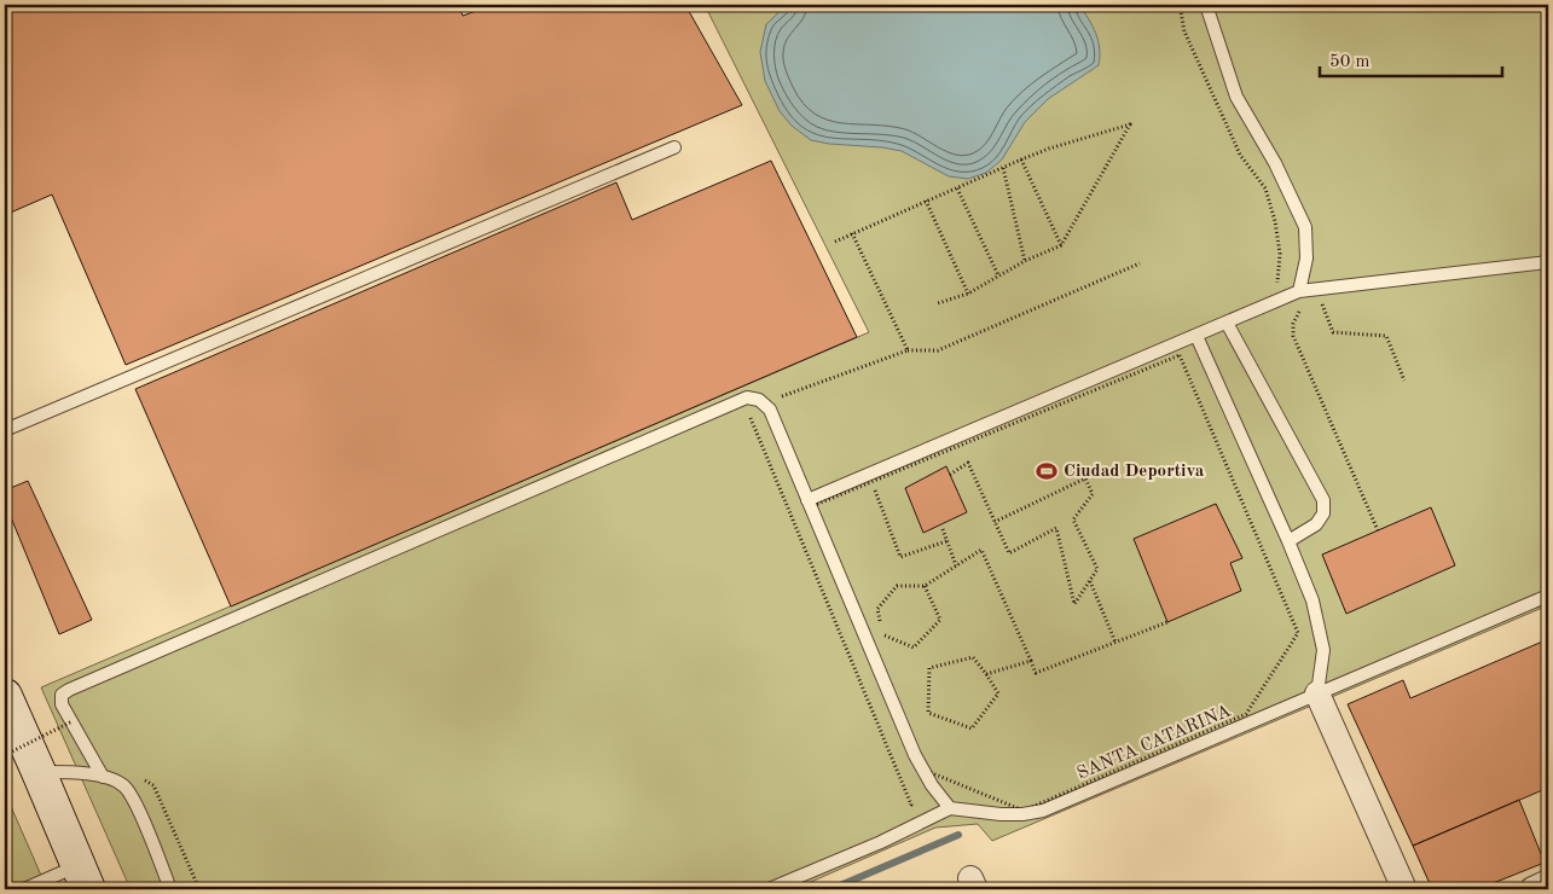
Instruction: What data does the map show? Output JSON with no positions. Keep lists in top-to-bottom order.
{
  "streets": {
    "lane": ["SANTA CATARINA"]
  },
  "places": {
    "sports": ["Ciudad Deportiva"]
  },
  "scale_bar": "50 m"
}
